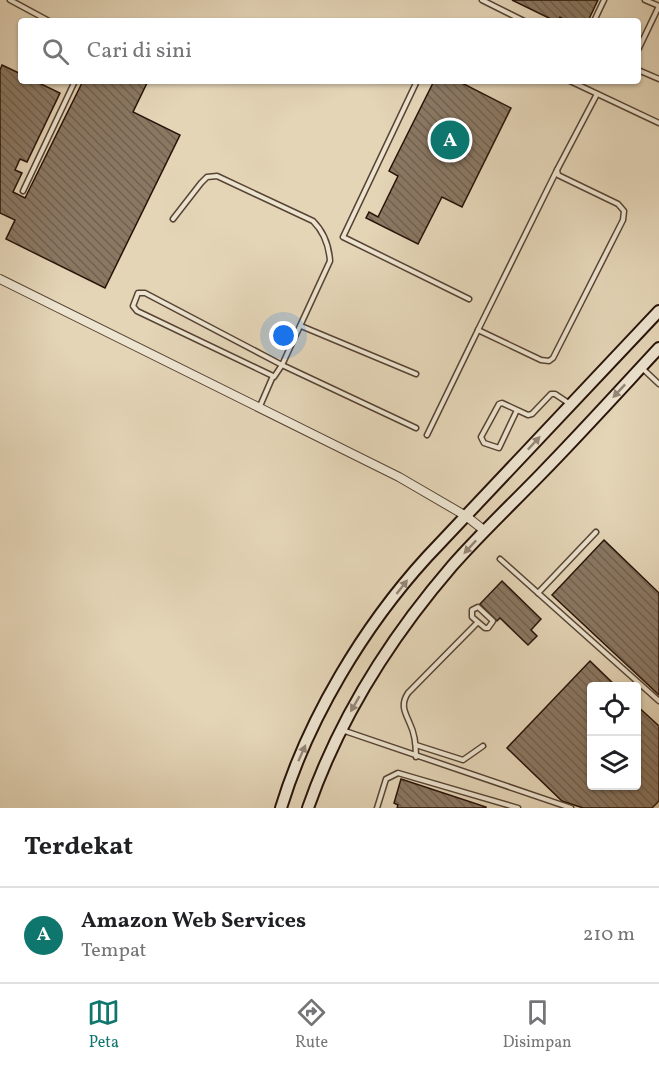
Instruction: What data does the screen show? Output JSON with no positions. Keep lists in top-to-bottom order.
{
  "page": {
    "search": "Cari di sini",
    "pins": "A",
    "heading": "Terdekat",
    "list": [
      {
        "mark": "A",
        "name": "Amazon Web Services",
        "note": "Tempat",
        "value": "210 m"
      }
    ],
    "nav": ["Peta", "Rute", "Disimpan"]
  }
}
